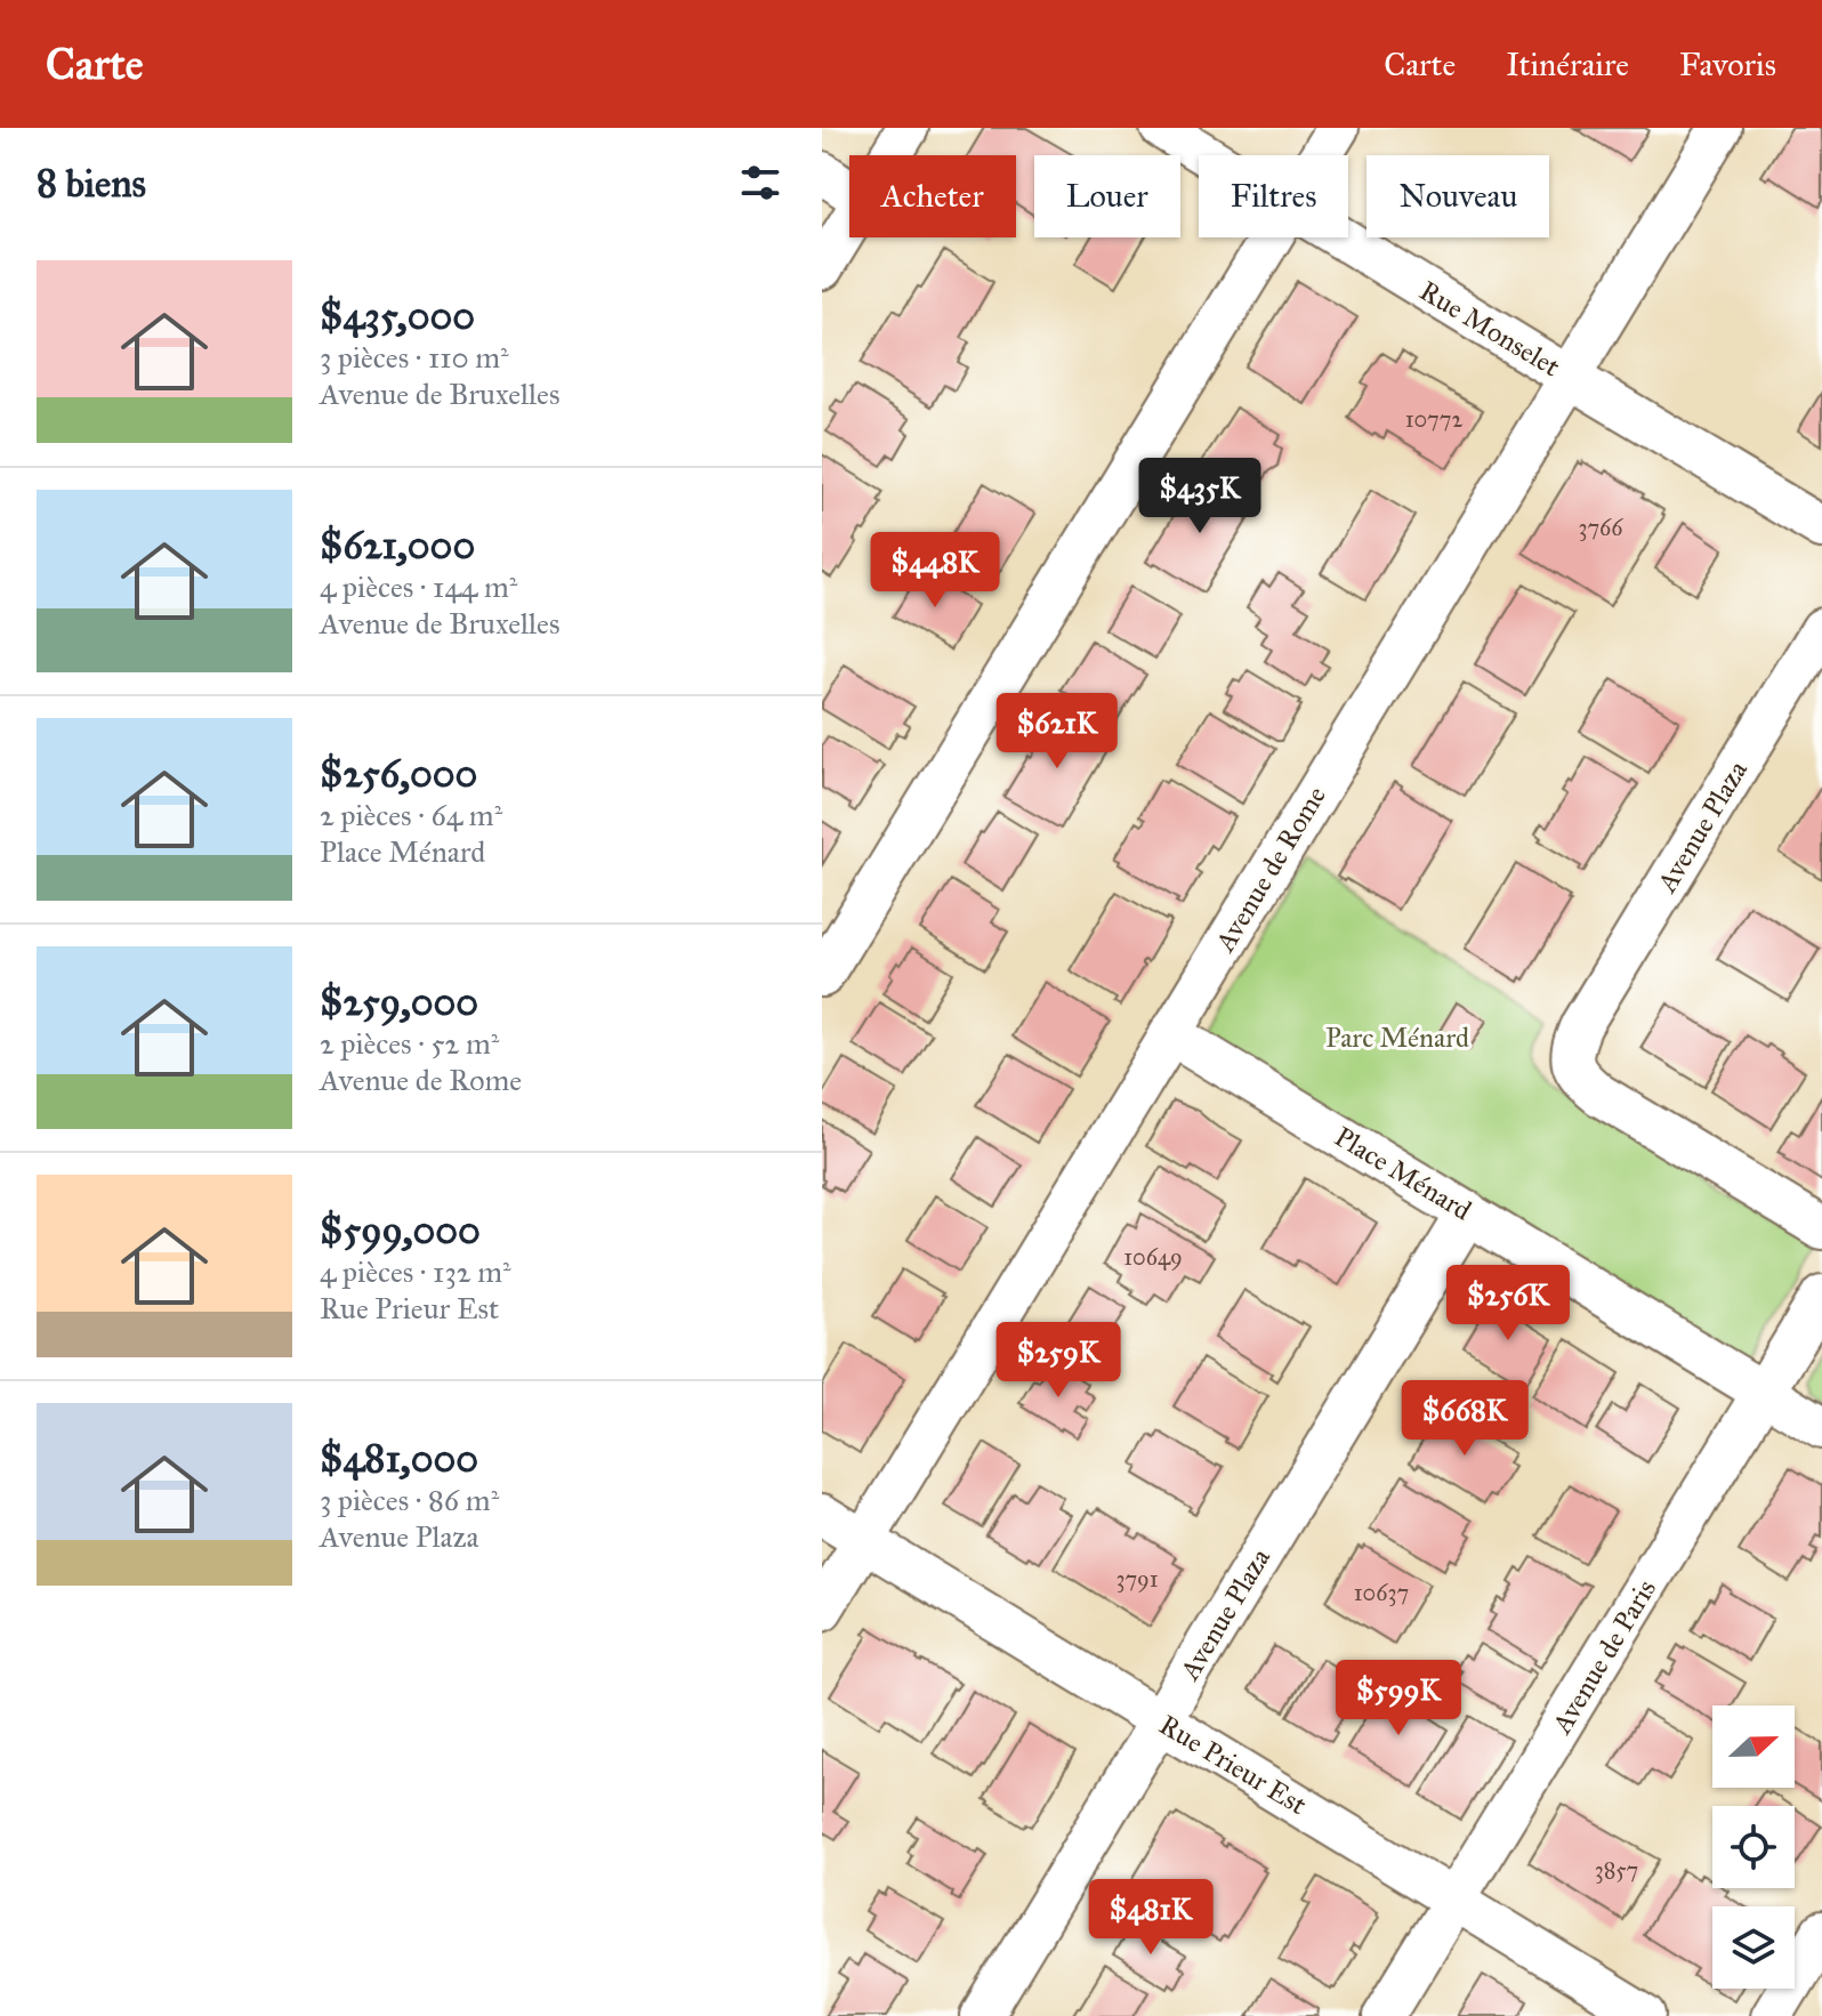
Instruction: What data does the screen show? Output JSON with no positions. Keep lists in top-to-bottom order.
{
  "streets": {
    "street": [
      "Rue Monselet",
      "Avenue Plaza",
      "Avenue de Rome",
      "Place Ménard",
      "Avenue de Paris",
      "Rue Prieur Est"
    ]
  },
  "crossings": [
    ["Rue Monselet", "Avenue de Rome"],
    ["Avenue Plaza", "Place Ménard"],
    ["Avenue Plaza", "Rue Prieur Est"],
    ["Avenue de Rome", "Place Ménard"],
    ["Avenue de Rome", "Rue Prieur Est"],
    ["Place Ménard", "Avenue de Paris"],
    ["Avenue de Paris", "Rue Prieur Est"]
  ],
  "parks": ["Parc Ménard"],
  "house_numbers": [
    "10772",
    "3766",
    "10649",
    "3791",
    "10637",
    "3857"
  ],
  "north": "right",
  "page": {
    "header": "Carte",
    "nav": ["Carte", "Itinéraire", "Favoris"],
    "heading": "8 biens",
    "chip": [
      "Acheter",
      "Louer",
      "Filtres",
      "Nouveau"
    ],
    "list": [
      {
        "name": "$435,000",
        "note": "3 pièces · 110 m² · Avenue de Bruxelles"
      },
      {
        "name": "$621,000",
        "note": "4 pièces · 144 m² · Avenue de Bruxelles"
      },
      {
        "name": "$256,000",
        "note": "2 pièces · 64 m² · Place Ménard"
      },
      {
        "name": "$259,000",
        "note": "2 pièces · 52 m² · Avenue de Rome"
      },
      {
        "name": "$599,000",
        "note": "4 pièces · 132 m² · Rue Prieur Est"
      },
      {
        "name": "$481,000",
        "note": "3 pièces · 86 m² · Avenue Plaza"
      }
    ],
    "price": [
      "$435K",
      "$448K",
      "$621K",
      "$256K",
      "$259K",
      "$668K",
      "$599K",
      "$481K"
    ]
  }
}
